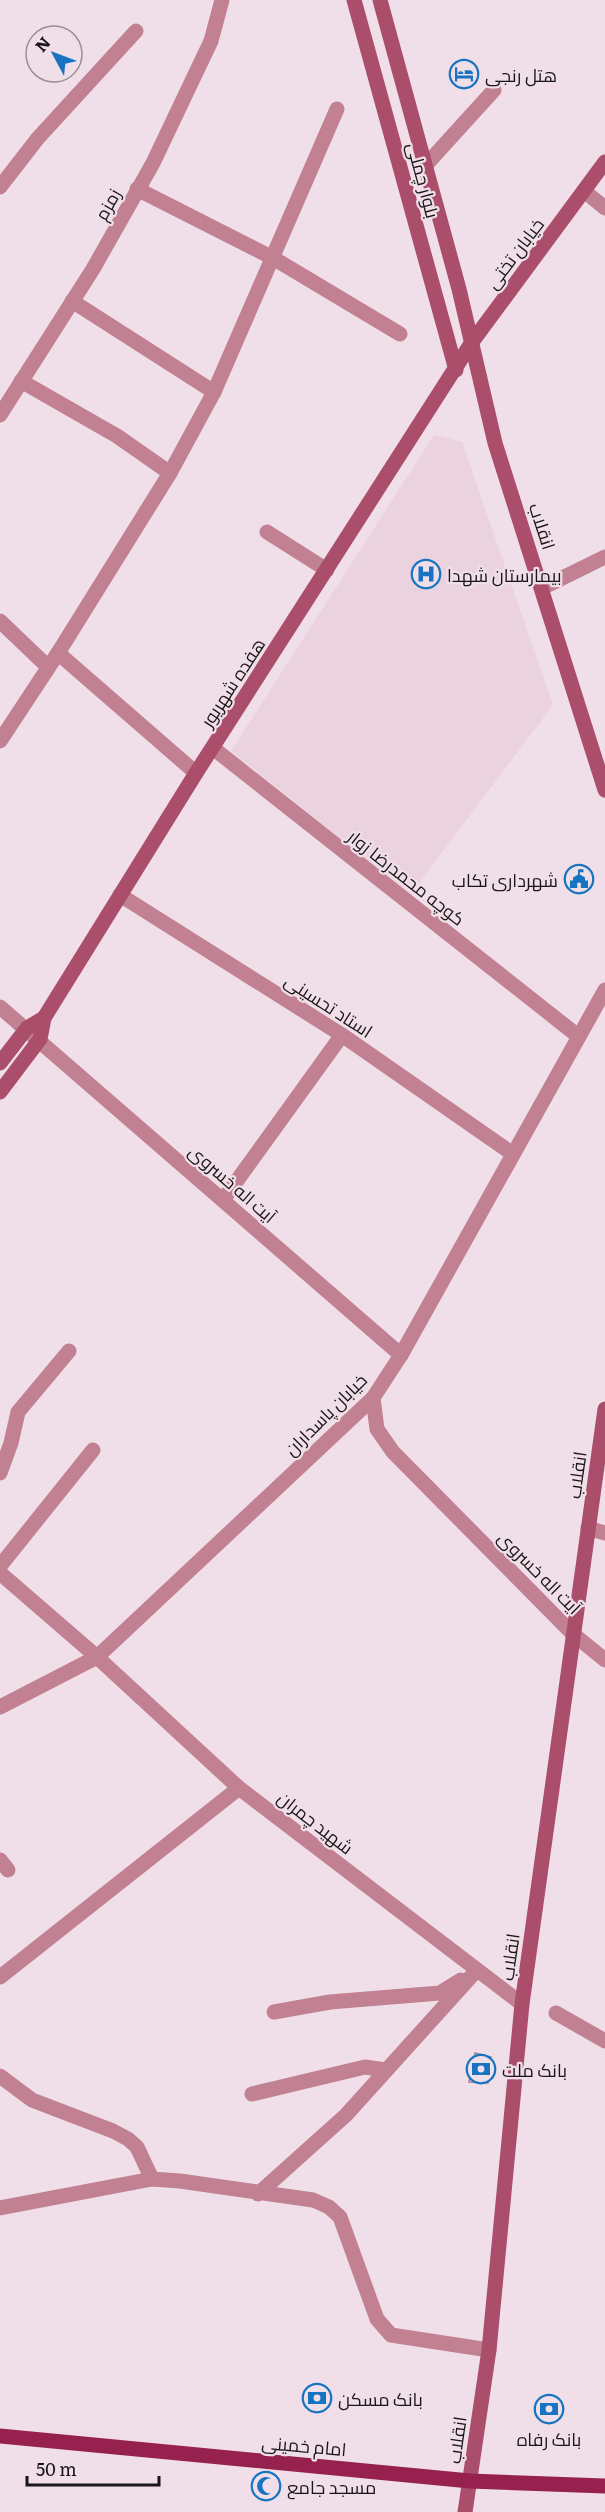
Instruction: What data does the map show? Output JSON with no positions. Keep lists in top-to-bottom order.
{
  "streets": {
    "main road": [
      "بلوار چملی",
      "خیابان تختی",
      "انقلاب",
      "هفده شهریور",
      "امام خمینی"
    ],
    "street": [
      "زمزم",
      "کوچه محمدرضا زوار",
      "استاد تحسینی",
      "آیت اله خسروی",
      "خیابان پاسداران",
      "شهید چمران"
    ]
  },
  "crossings": [
    ["بلوار چملی", "خیابان تختی"],
    ["بلوار چملی", "انقلاب"],
    ["بلوار چملی", "هفده شهریور"],
    ["خیابان تختی", "انقلاب"],
    ["خیابان تختی", "هفده شهریور"],
    ["انقلاب", "آیت اله خسروی"],
    ["انقلاب", "شهید چمران"],
    ["انقلاب", "امام خمینی"],
    ["هفده شهریور", "کوچه محمدرضا زوار"],
    ["هفده شهریور", "استاد تحسینی"],
    ["هفده شهریور", "آیت اله خسروی"],
    ["کوچه محمدرضا زوار", "خیابان پاسداران"],
    ["استاد تحسینی", "خیابان پاسداران"],
    ["آیت اله خسروی", "خیابان پاسداران"],
    ["خیابان پاسداران", "شهید چمران"]
  ],
  "places": {
    "hotel": ["هتل رنجی"],
    "hospital": ["بیمارستان شهدا"],
    "public building": ["شهرداری تکاب"],
    "bank": ["بانک ملت", "بانک مسکن", "بانک رفاه"],
    "mosque": ["مسجد جامع"]
  },
  "scale_bar": "50 m",
  "north": "top left"
}
